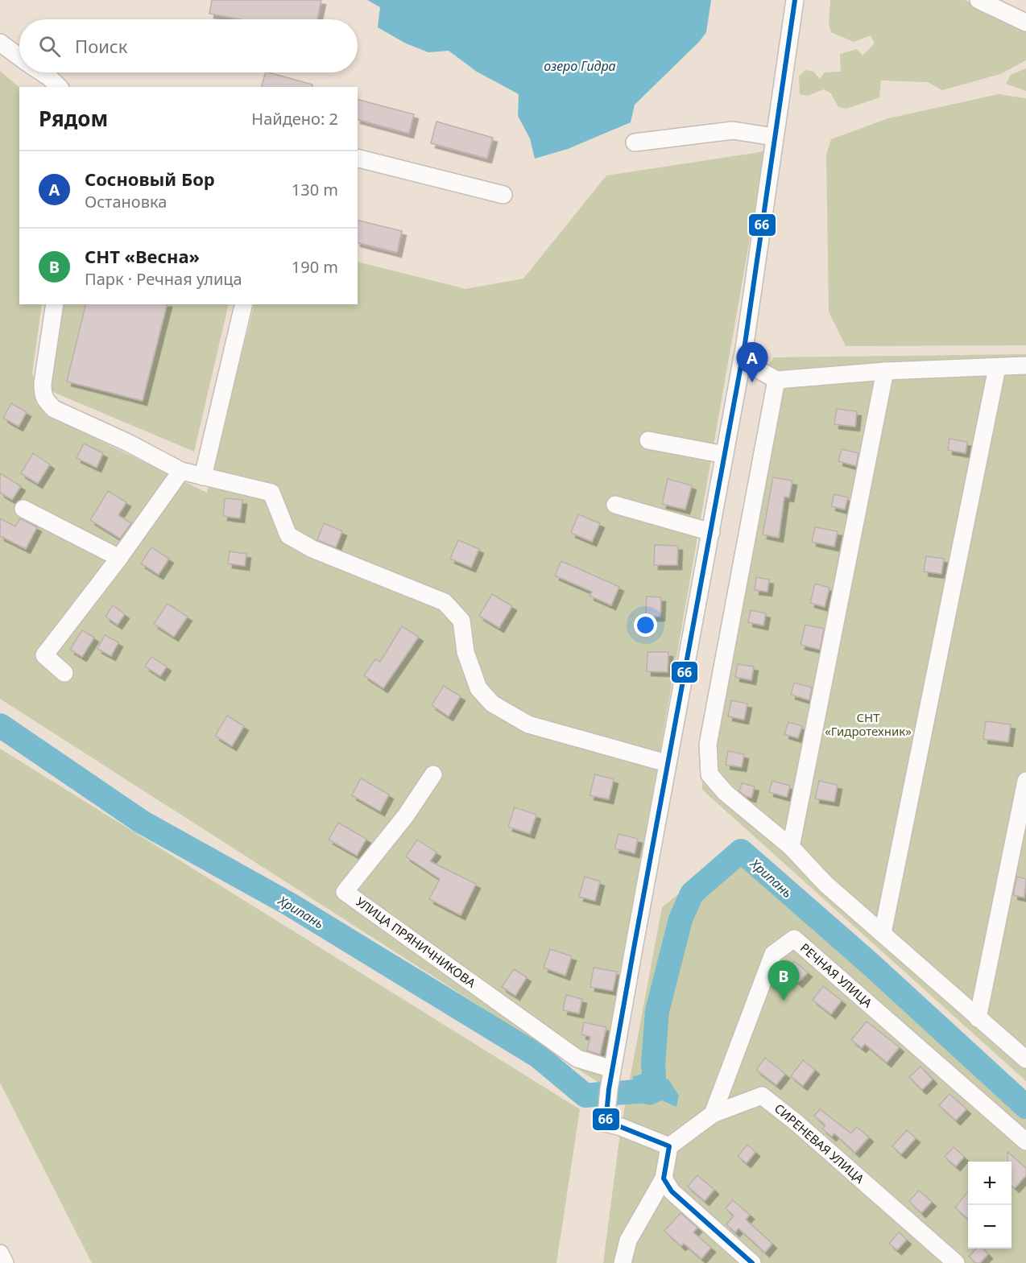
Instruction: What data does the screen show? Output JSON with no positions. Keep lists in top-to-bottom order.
{
  "streets": {
    "street": ["УЛИЦА ПРЯНИЧНИКОВА", "РЕЧНАЯ УЛИЦА", "СИРЕНЕВАЯ УЛИЦА"]
  },
  "crossings": [
    ["РЕЧНАЯ УЛИЦА", "СИРЕНЕВАЯ УЛИЦА"]
  ],
  "water": ["озеро Гидра", "Хрипань"],
  "parks": ["СНТ «Гидротехник»"],
  "lines": ["transit line 66"],
  "page": {
    "search": "Поиск",
    "heading": ["Рядом", "Найдено: 2"],
    "list": [
      {
        "mark": "A",
        "name": "Сосновый Бор",
        "note": "Остановка",
        "value": "130 m"
      },
      {
        "mark": "B",
        "name": "СНТ «Весна»",
        "note": "Парк · Речная улица",
        "value": "190 m"
      }
    ],
    "pins": ["A", "B"],
    "map_buttons": ["+", "−"]
  }
}
